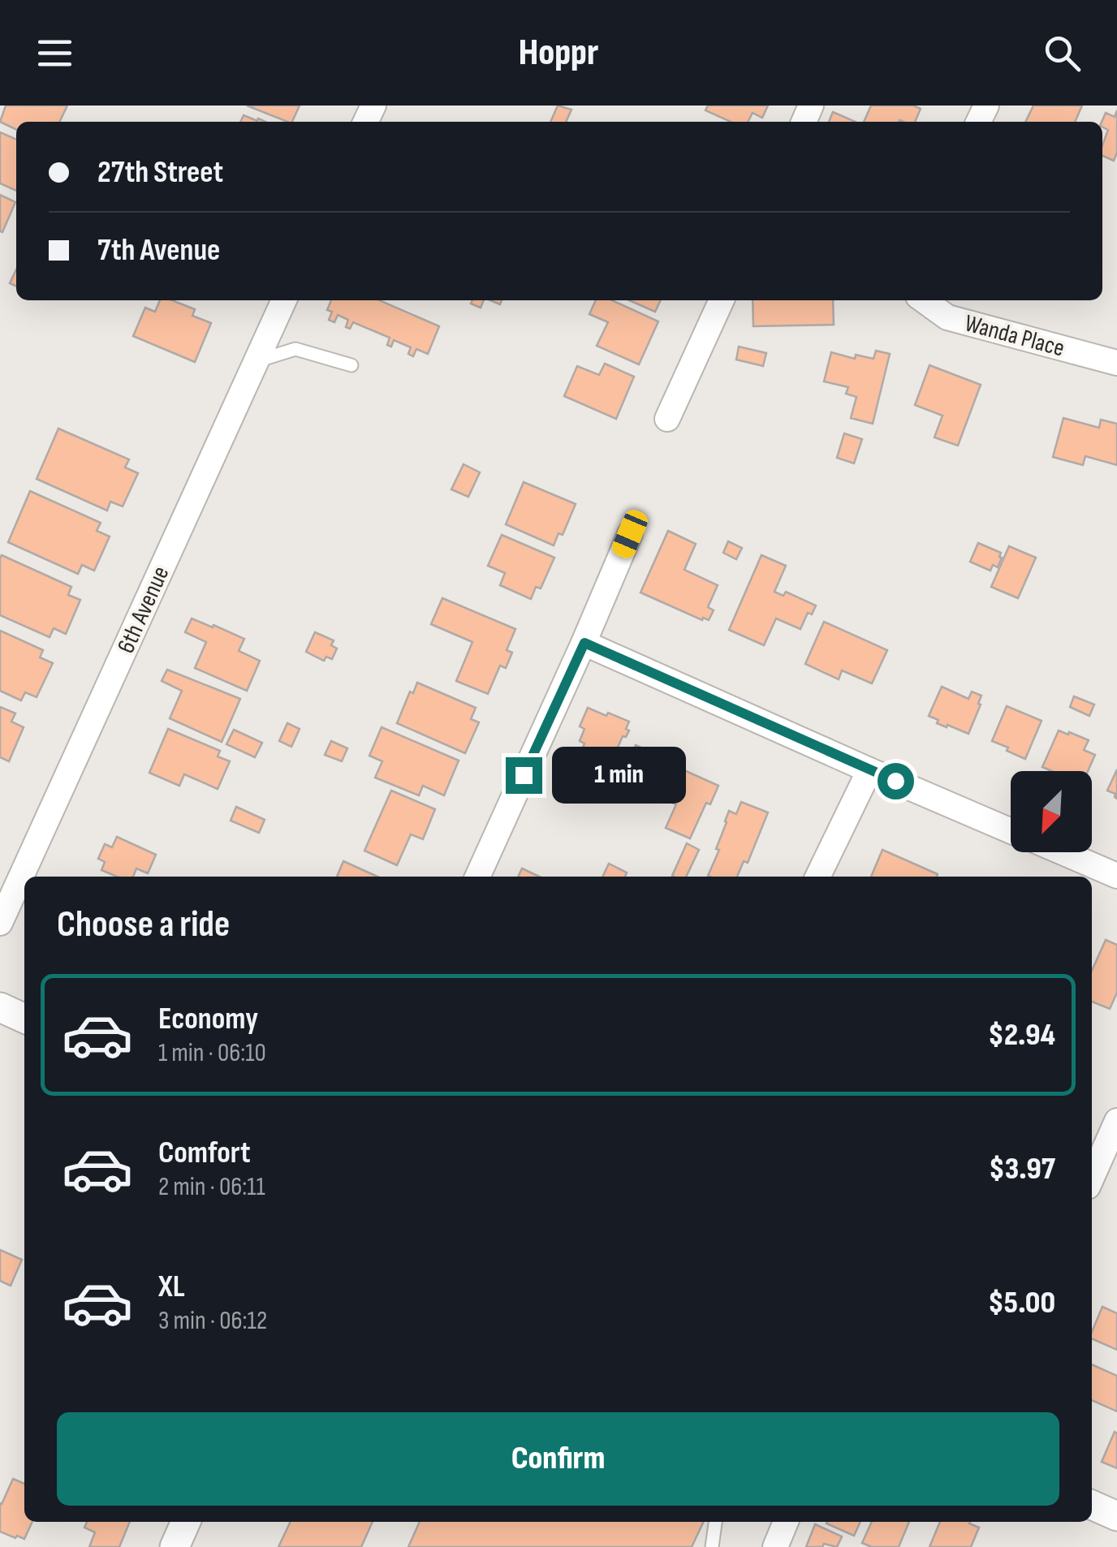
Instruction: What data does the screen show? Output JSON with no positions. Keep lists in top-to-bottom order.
{
  "streets": {
    "street": ["Wanda Place", "6th Avenue"]
  },
  "north": "bottom left",
  "page": {
    "header": "Hoppr",
    "banner": ["27th Street", "7th Avenue"],
    "bubble": "1 min",
    "heading": "Choose a ride",
    "list": [
      {
        "name": "Economy",
        "note": "1 min · 06:10",
        "value": "$2.94"
      },
      {
        "name": "Comfort",
        "note": "2 min · 06:11",
        "value": "$3.97"
      },
      {
        "name": "XL",
        "note": "3 min · 06:12",
        "value": "$5.00"
      }
    ],
    "buttons": "Confirm"
  }
}
